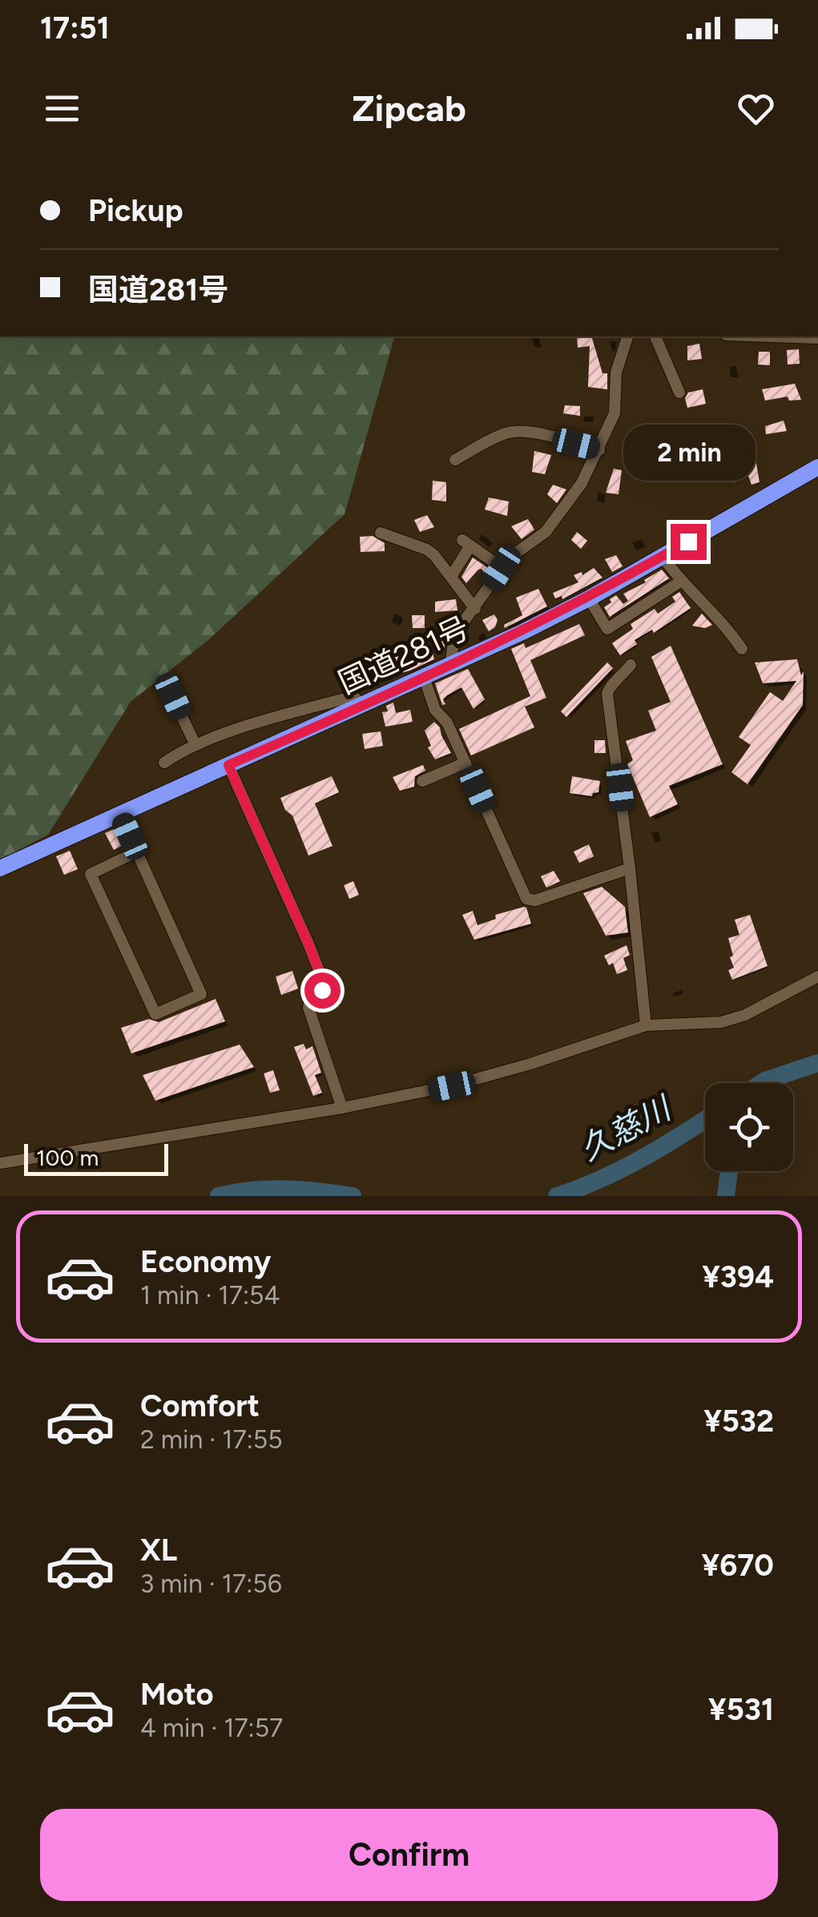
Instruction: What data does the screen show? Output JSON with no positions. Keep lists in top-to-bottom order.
{
  "streets": {
    "highway": ["国道281号"]
  },
  "water": ["久慈川"],
  "scale_bar": "100 m",
  "page": {
    "status": "17:51",
    "header": "Zipcab",
    "banner": ["Pickup", "国道281号"],
    "bubble": "2 min",
    "scale": "100 m",
    "list": [
      {
        "name": "Economy",
        "note": "1 min · 17:54",
        "value": "¥394"
      },
      {
        "name": "Comfort",
        "note": "2 min · 17:55",
        "value": "¥532"
      },
      {
        "name": "XL",
        "note": "3 min · 17:56",
        "value": "¥670"
      },
      {
        "name": "Moto",
        "note": "4 min · 17:57",
        "value": "¥531"
      }
    ],
    "buttons": "Confirm"
  }
}
